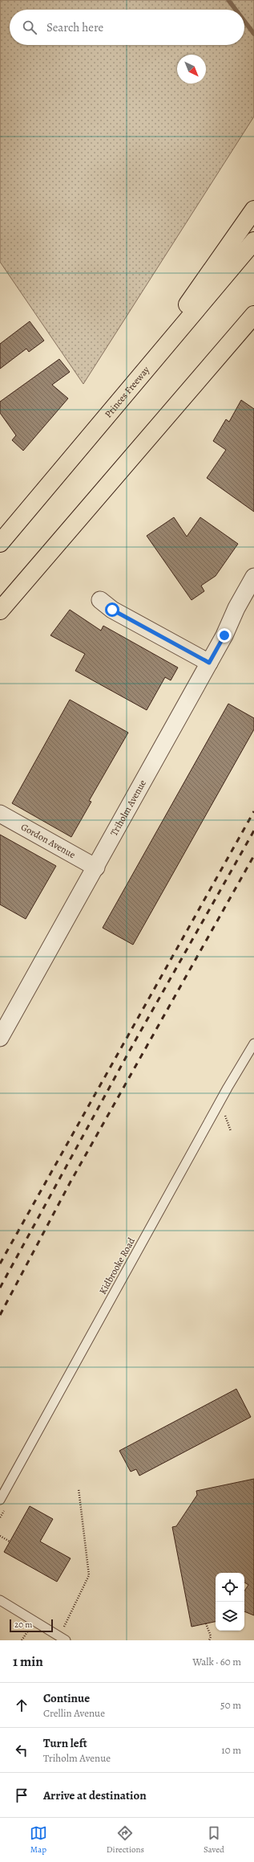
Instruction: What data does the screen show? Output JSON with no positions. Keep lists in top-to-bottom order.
{
  "streets": {
    "highway": ["Princes Freeway"],
    "street": ["Triholm Avenue", "Gordon Avenue"],
    "lane": ["Kidbrooke Road"]
  },
  "crossings": [
    ["Triholm Avenue", "Gordon Avenue"]
  ],
  "scale_bar": "20 m",
  "north": "bottom right",
  "page": {
    "search": "Search here",
    "scale": "20 m",
    "heading": ["1 min", "Walk · 60 m"],
    "list": [
      ["Continue", "Crellin Avenue", "50 m"],
      ["Turn left", "Triholm Avenue", "10 m"],
      "Arrive at destination"
    ],
    "nav": ["Map", "Directions", "Saved"]
  }
}
